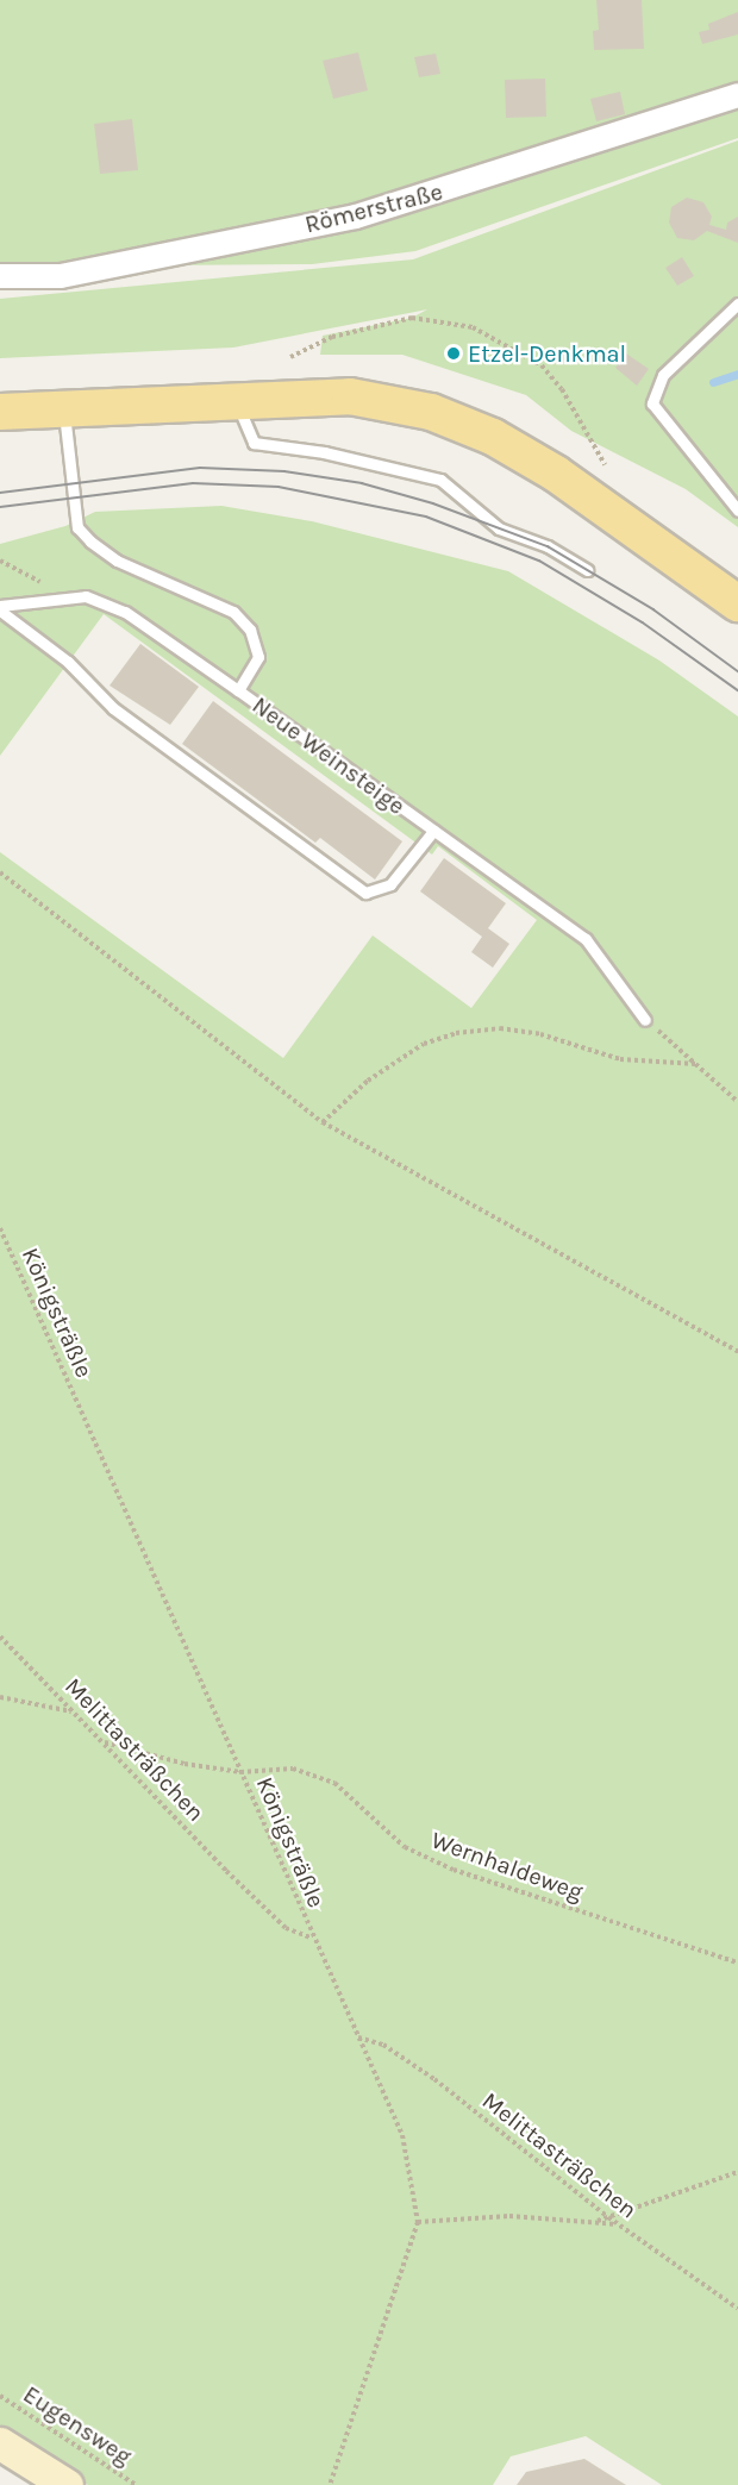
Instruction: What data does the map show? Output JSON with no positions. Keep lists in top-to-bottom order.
{
  "streets": {
    "street": ["Römerstraße"],
    "lane": ["Neue Weinsteige"],
    "path": [
      "Königsträßle",
      "Melittasträßchen",
      "Wernhaldeweg",
      "Eugensweg"
    ]
  },
  "crossings": [
    ["Königsträßle", "Melittasträßchen"],
    ["Königsträßle", "Wernhaldeweg"],
    ["Melittasträßchen", "Wernhaldeweg"]
  ],
  "places": ["Etzel-Denkmal"]
}
